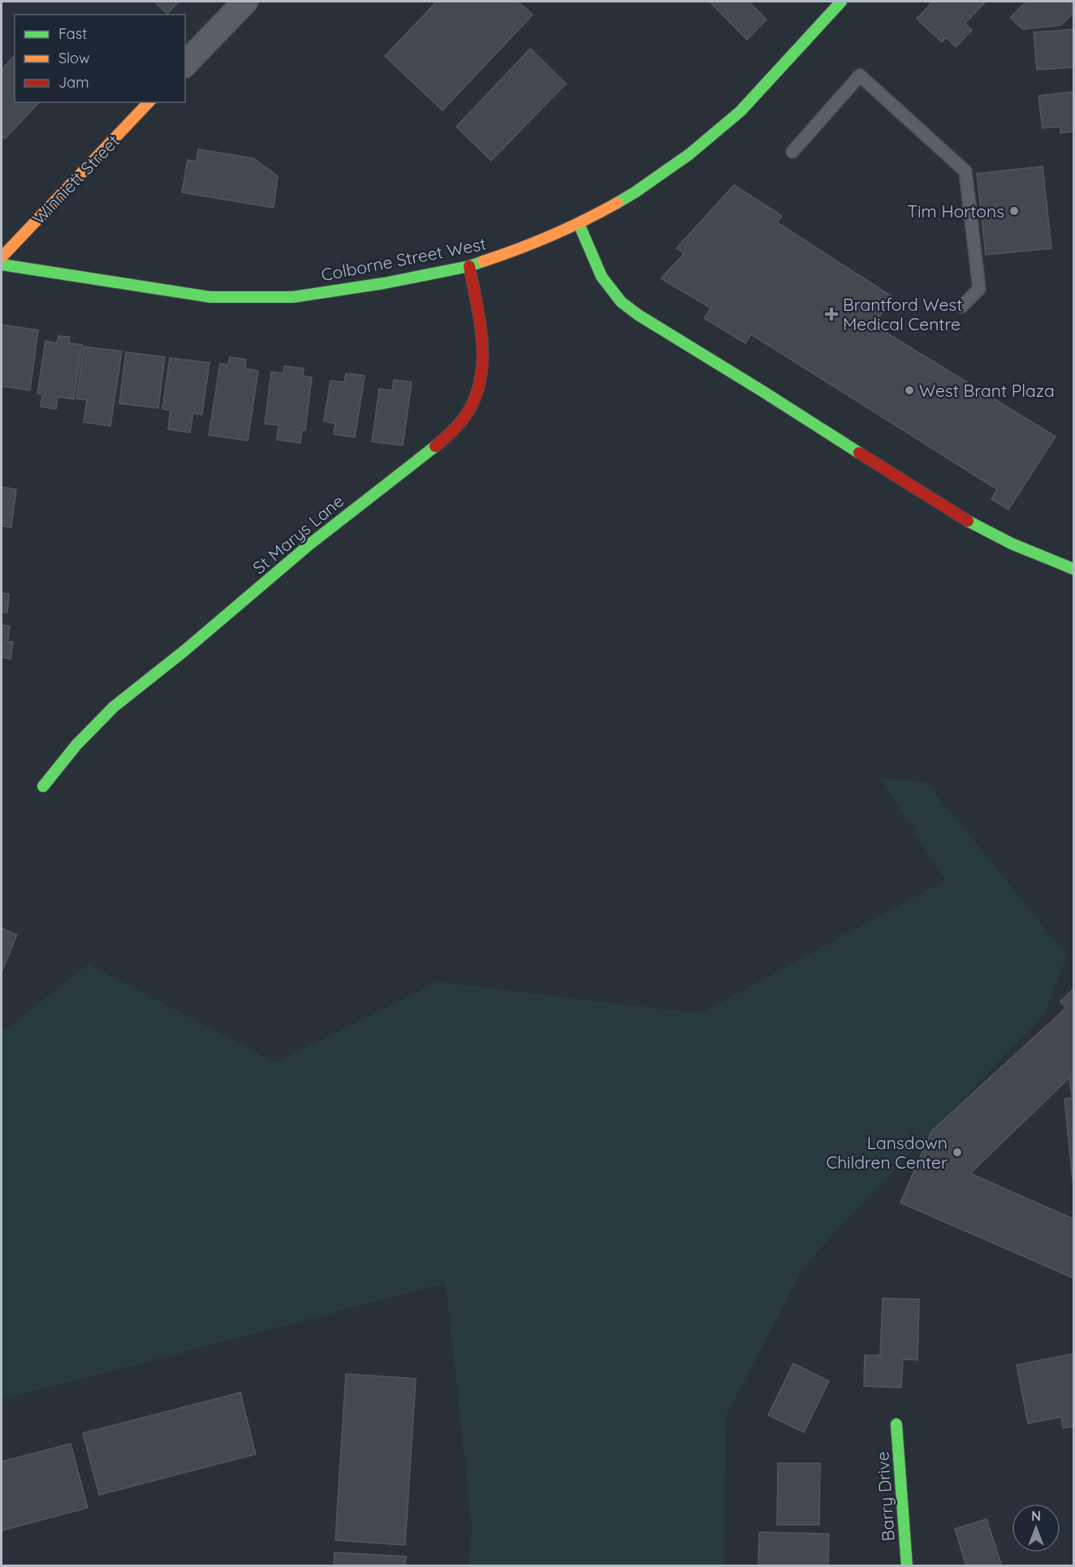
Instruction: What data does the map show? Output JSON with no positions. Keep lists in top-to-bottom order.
{
  "streets": {
    "street": [
      "Winniett Street",
      "Colborne Street West",
      "St Marys Lane",
      "Barry Drive"
    ]
  },
  "crossings": [
    ["Colborne Street West", "St Marys Lane"]
  ],
  "places": {
    "other": ["Tim Hortons", "West Brant Plaza", "Lansdown Children Center"],
    "health": ["Brantford West Medical Centre"]
  },
  "legend": ["Fast", "Slow", "Jam"],
  "north": "top"
}
